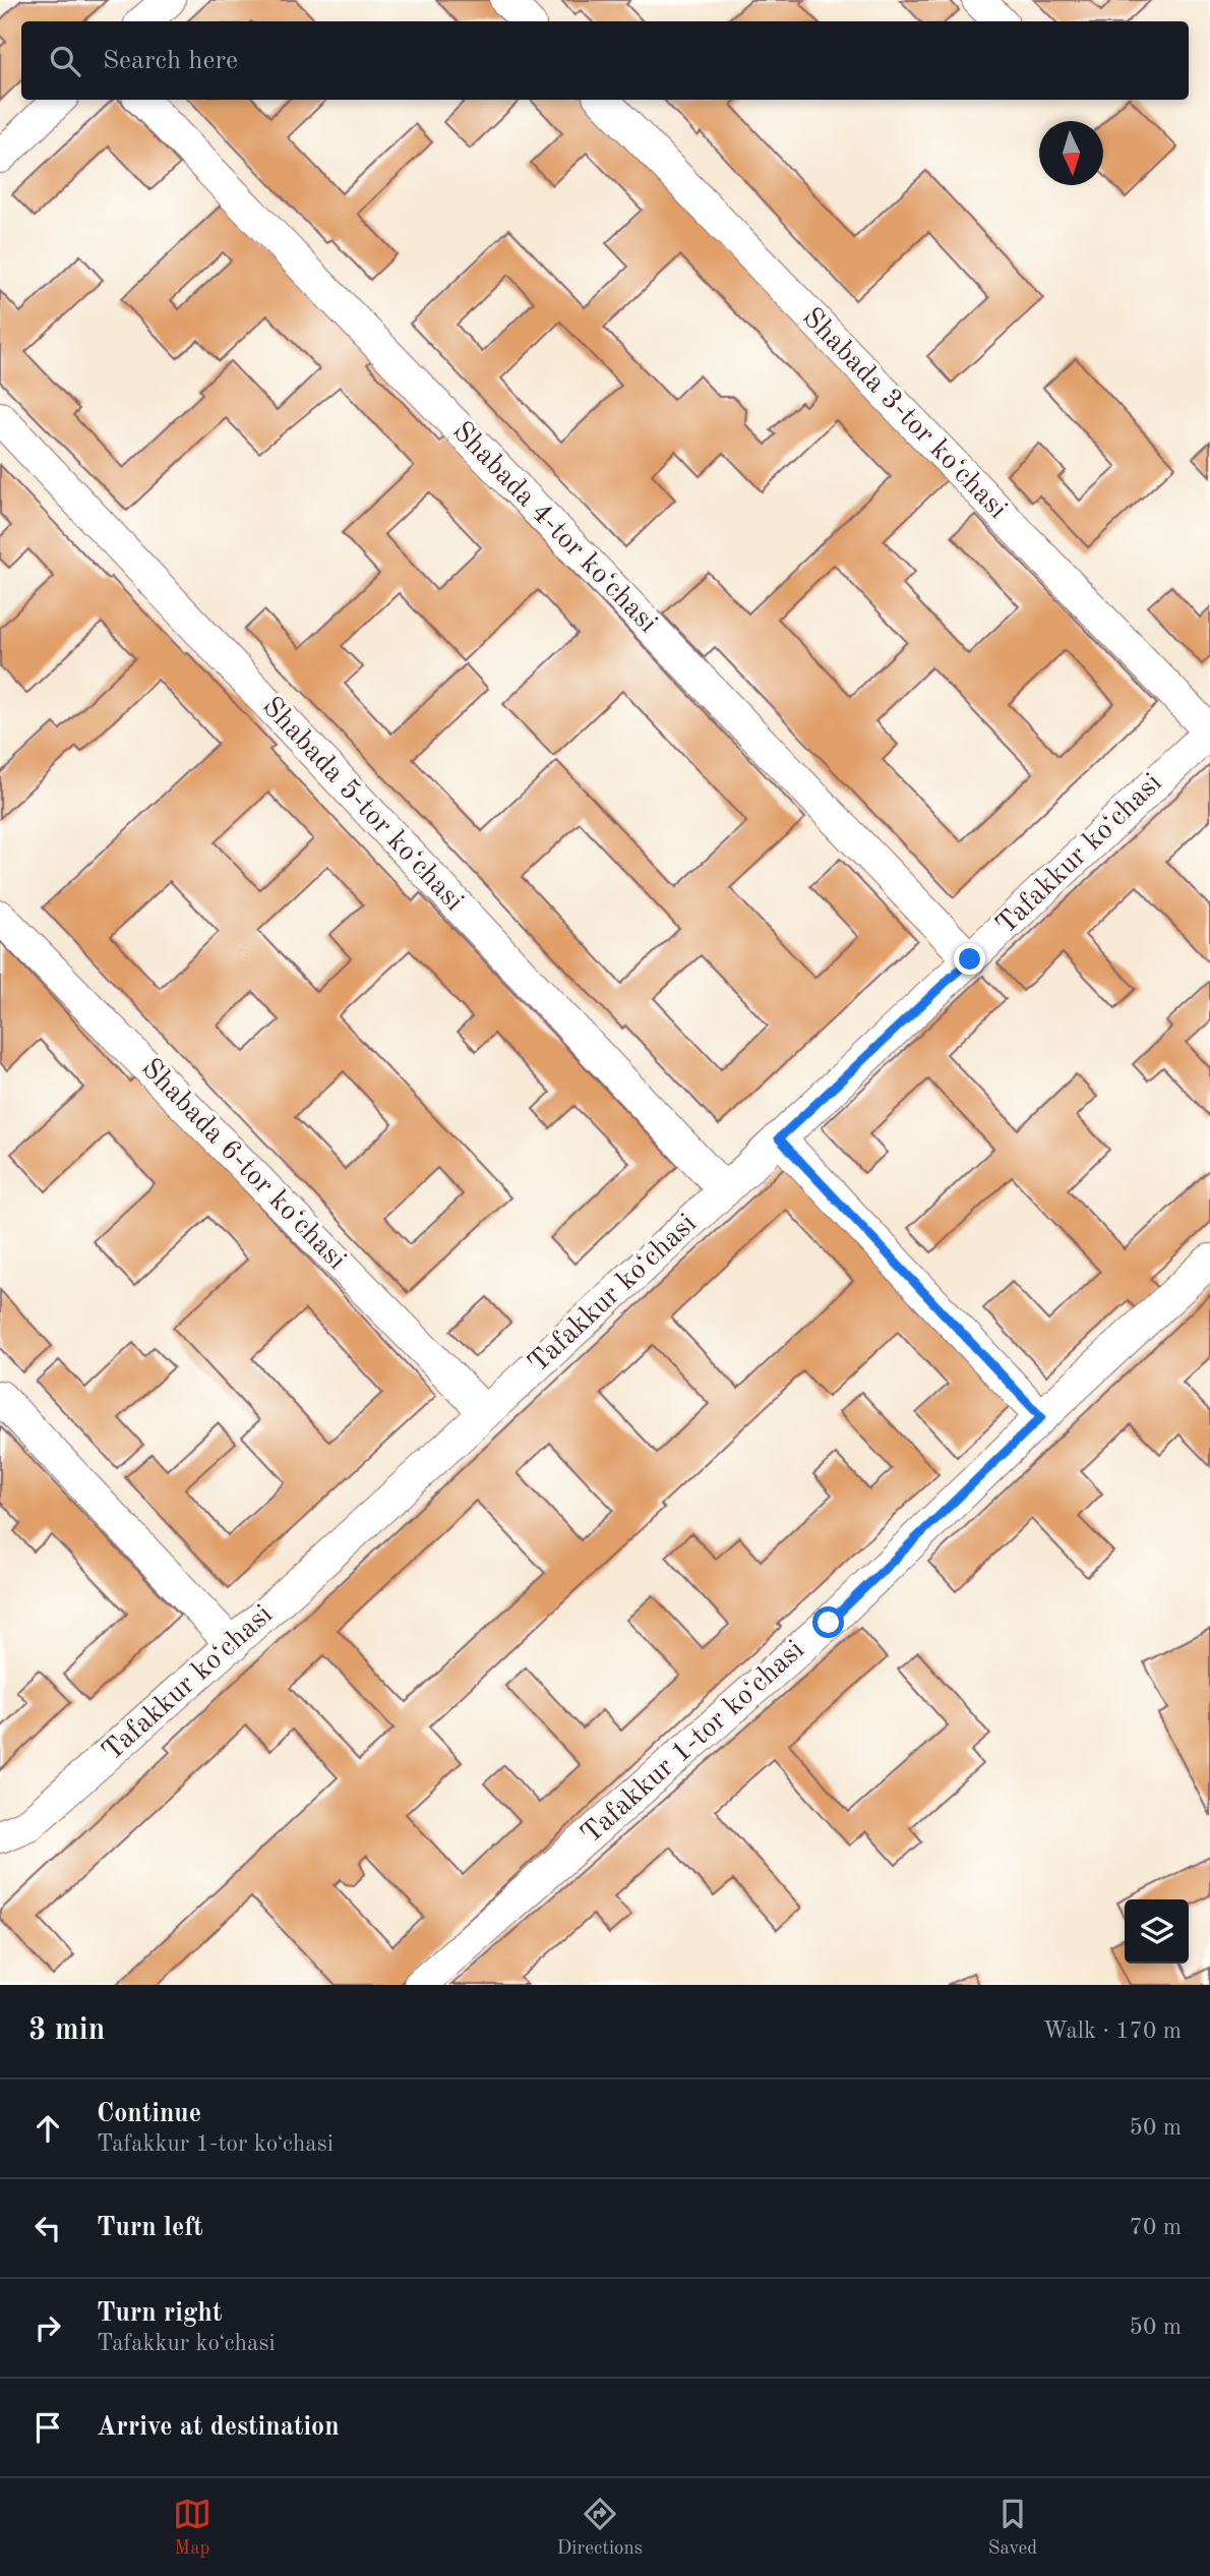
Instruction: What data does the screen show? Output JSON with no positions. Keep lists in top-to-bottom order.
{
  "streets": {
    "street": [
      "Shabada 3-tor koʻchasi",
      "Shabada 4-tor koʻchasi",
      "Shabada 5-tor koʻchasi",
      "Tafakkur koʻchasi",
      "Shabada 6-tor koʻchasi",
      "Tafakkur 1-tor koʻchasi"
    ]
  },
  "crossings": [
    ["Shabada 3-tor koʻchasi", "Tafakkur koʻchasi"],
    ["Shabada 4-tor koʻchasi", "Tafakkur koʻchasi"],
    ["Shabada 5-tor koʻchasi", "Tafakkur koʻchasi"],
    ["Tafakkur koʻchasi", "Shabada 6-tor koʻchasi"]
  ],
  "north": "bottom",
  "page": {
    "search": "Search here",
    "heading": ["3 min", "Walk · 170 m"],
    "list": [
      ["Continue", "Tafakkur 1-tor koʻchasi", "50 m"],
      ["Turn left", "70 m"],
      ["Turn right", "Tafakkur koʻchasi", "50 m"],
      "Arrive at destination"
    ],
    "nav": ["Map", "Directions", "Saved"]
  }
}
